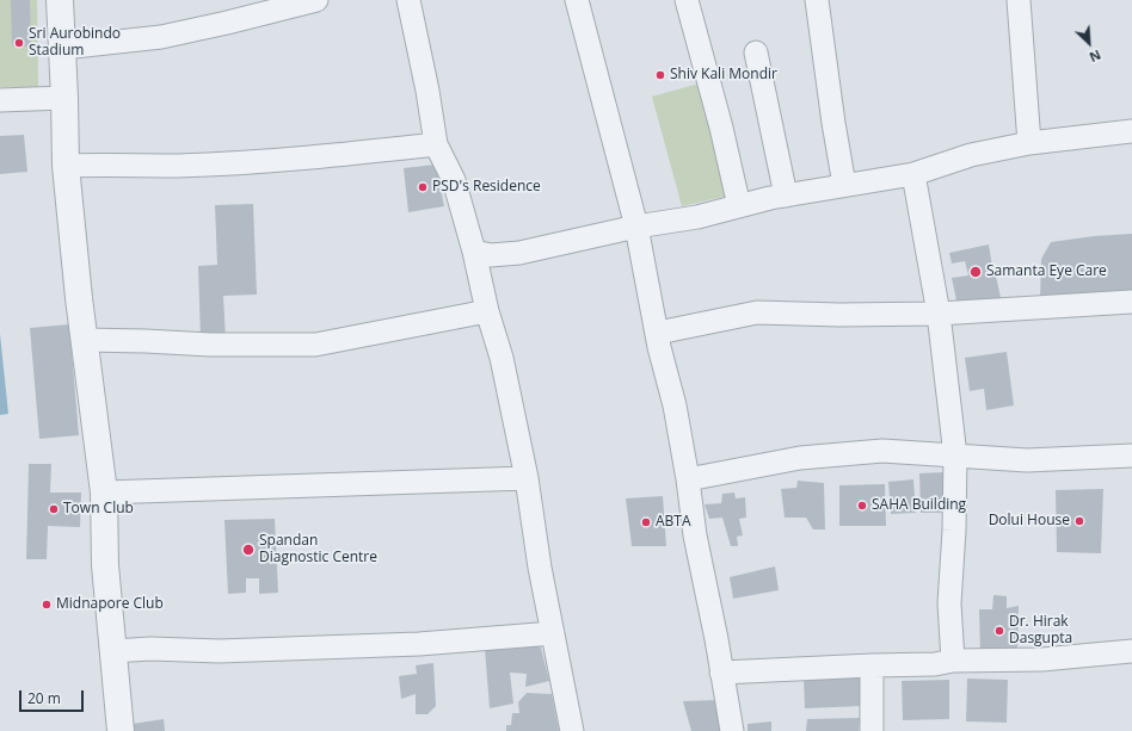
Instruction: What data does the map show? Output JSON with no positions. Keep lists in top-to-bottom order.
{
  "places": [
    "Sri Aurobindo Stadium",
    "Shiv Kali Mondir",
    "PSD's Residence",
    "Samanta Eye Care",
    "SAHA Building",
    "Town Club",
    "Dolui House",
    "ABTA",
    "Spandan Diagnostic Centre",
    "Midnapore Club",
    "Dr. Hirak Dasgupta"
  ],
  "scale_bar": "20 m",
  "north": "bottom right"
}
